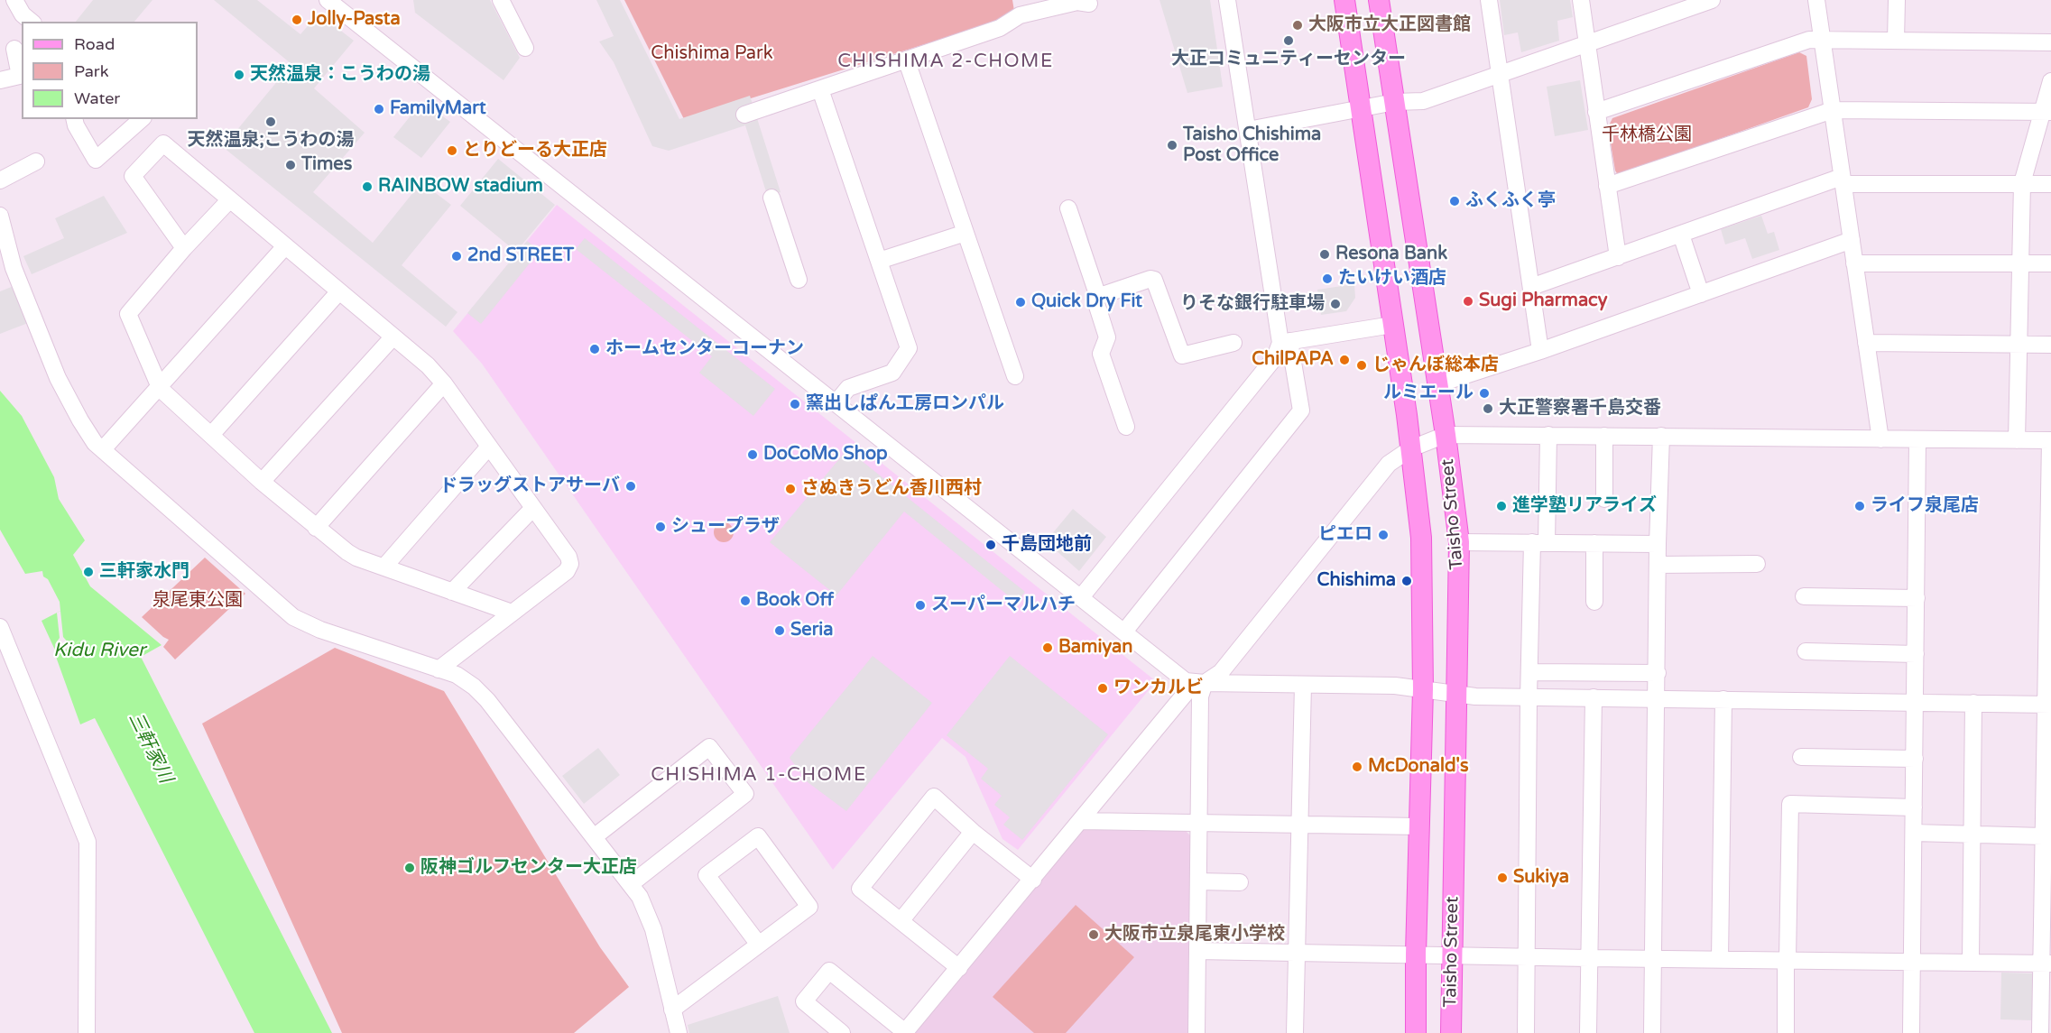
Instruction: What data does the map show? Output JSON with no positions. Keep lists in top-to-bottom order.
{
  "streets": {
    "main road": ["Taisho Street"]
  },
  "districts": ["CHISHIMA 2-CHOME", "CHISHIMA 1-CHOME"],
  "water": ["Kidu River", "三軒家川"],
  "parks": ["Chishima Park", "千林橋公園", "泉尾東公園"],
  "places": [
    "Jolly-Pasta",
    "大阪市立大正図書館",
    "大正コミュニティーセンター",
    "天然温泉：こうわの湯",
    "FamilyMart",
    "天然温泉;こうわの湯",
    "Taisho Chishima Post Office",
    "とりどーる大正店",
    "Times",
    "RAINBOW stadium",
    "ふくふく亭",
    "Resona Bank",
    "2nd STREET",
    "たいけい酒店",
    "Sugi Pharmacy",
    "Quick Dry Fit",
    "りそな銀行駐車場",
    "ホームセンターコーナン",
    "ChilPAPA",
    "じゃんぼ総本店",
    "ルミエール",
    "窯出しぱん工房ロンパル",
    "大正警察署千島交番",
    "DoCoMo Shop",
    "ドラッグストアサーバ",
    "さぬきうどん香川西村",
    "進学塾リアライズ",
    "ライフ泉尾店",
    "シュープラザ",
    "ピエロ",
    "千島団地前",
    "三軒家水門",
    "Chishima",
    "Book Off",
    "スーパーマルハチ",
    "Seria",
    "Bamiyan",
    "ワンカルビ",
    "McDonald's",
    "阪神ゴルフセンター大正店",
    "Sukiya",
    "大阪市立泉尾東小学校"
  ],
  "legend": ["Road", "Park", "Water"]
}
